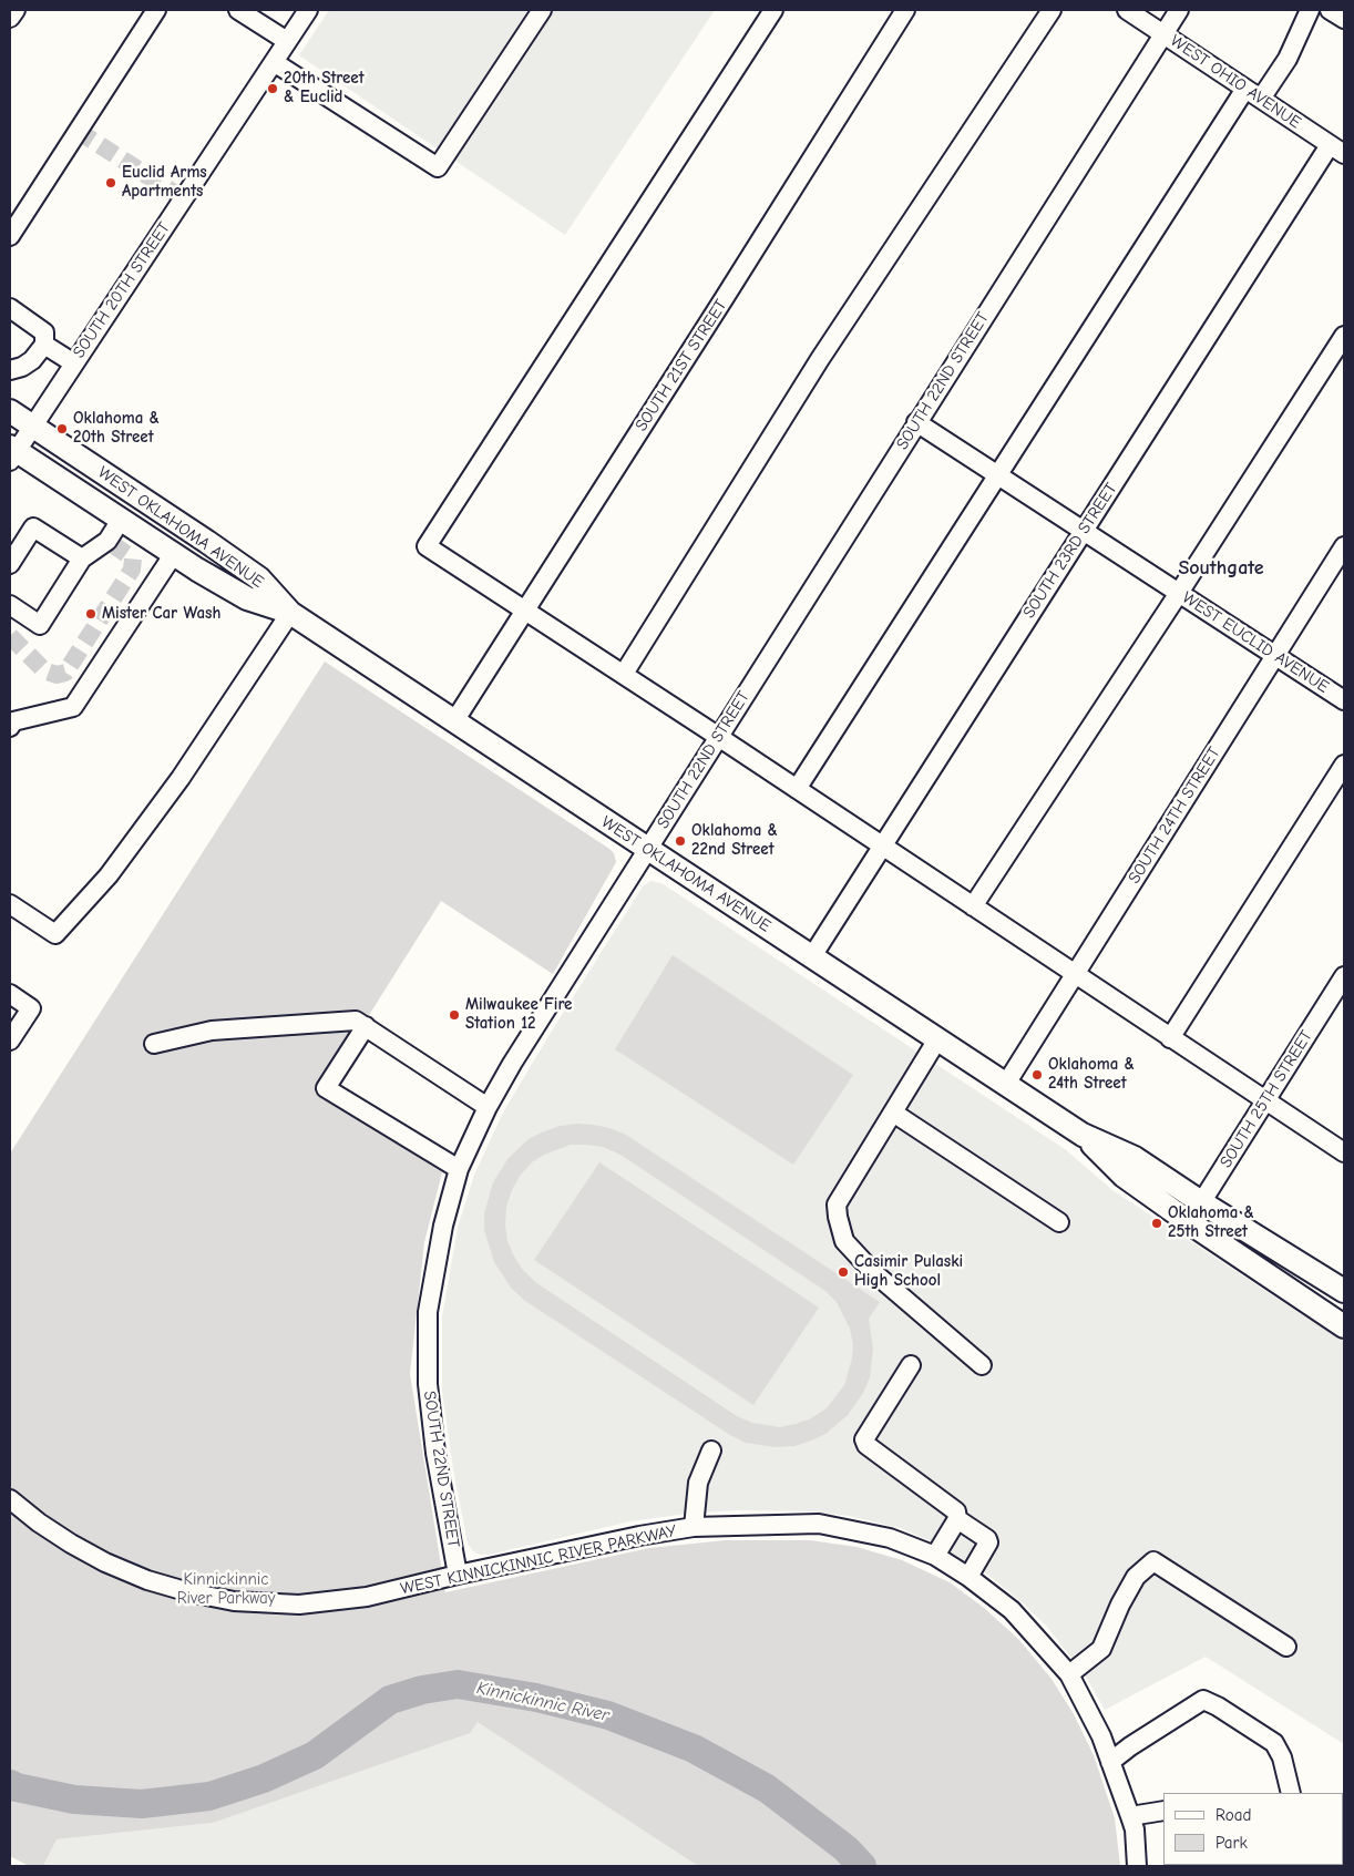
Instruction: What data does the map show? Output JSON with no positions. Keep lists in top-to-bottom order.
{
  "streets": {
    "main road": ["WEST OKLAHOMA AVENUE"],
    "street": [
      "WEST OHIO AVENUE",
      "SOUTH 20TH STREET",
      "SOUTH 21ST STREET",
      "SOUTH 22ND STREET",
      "SOUTH 23RD STREET",
      "WEST EUCLID AVENUE",
      "SOUTH 24TH STREET",
      "SOUTH 25TH STREET",
      "WEST KINNICKINNIC RIVER PARKWAY"
    ]
  },
  "crossings": [
    ["WEST OHIO AVENUE", "SOUTH 22ND STREET"],
    ["WEST OHIO AVENUE", "SOUTH 23RD STREET"],
    ["SOUTH 20TH STREET", "WEST OKLAHOMA AVENUE"],
    ["SOUTH 21ST STREET", "WEST OKLAHOMA AVENUE"],
    ["SOUTH 22ND STREET", "WEST OKLAHOMA AVENUE"],
    ["SOUTH 22ND STREET", "WEST EUCLID AVENUE"],
    ["SOUTH 22ND STREET", "WEST KINNICKINNIC RIVER PARKWAY"],
    ["WEST OKLAHOMA AVENUE", "SOUTH 23RD STREET"],
    ["WEST OKLAHOMA AVENUE", "SOUTH 24TH STREET"],
    ["WEST OKLAHOMA AVENUE", "SOUTH 25TH STREET"],
    ["SOUTH 23RD STREET", "WEST EUCLID AVENUE"],
    ["WEST EUCLID AVENUE", "SOUTH 24TH STREET"]
  ],
  "districts": ["Southgate"],
  "water": ["Kinnickinnic River"],
  "parks": ["Kinnickinnic River Parkway"],
  "places": [
    "20th Street & Euclid",
    "Euclid Arms Apartments",
    "Oklahoma & 20th Street",
    "Mister Car Wash",
    "Oklahoma & 22nd Street",
    "Milwaukee Fire Station 12",
    "Oklahoma & 24th Street",
    "Oklahoma & 25th Street",
    "Casimir Pulaski High School"
  ],
  "legend": ["Road", "Park"]
}
